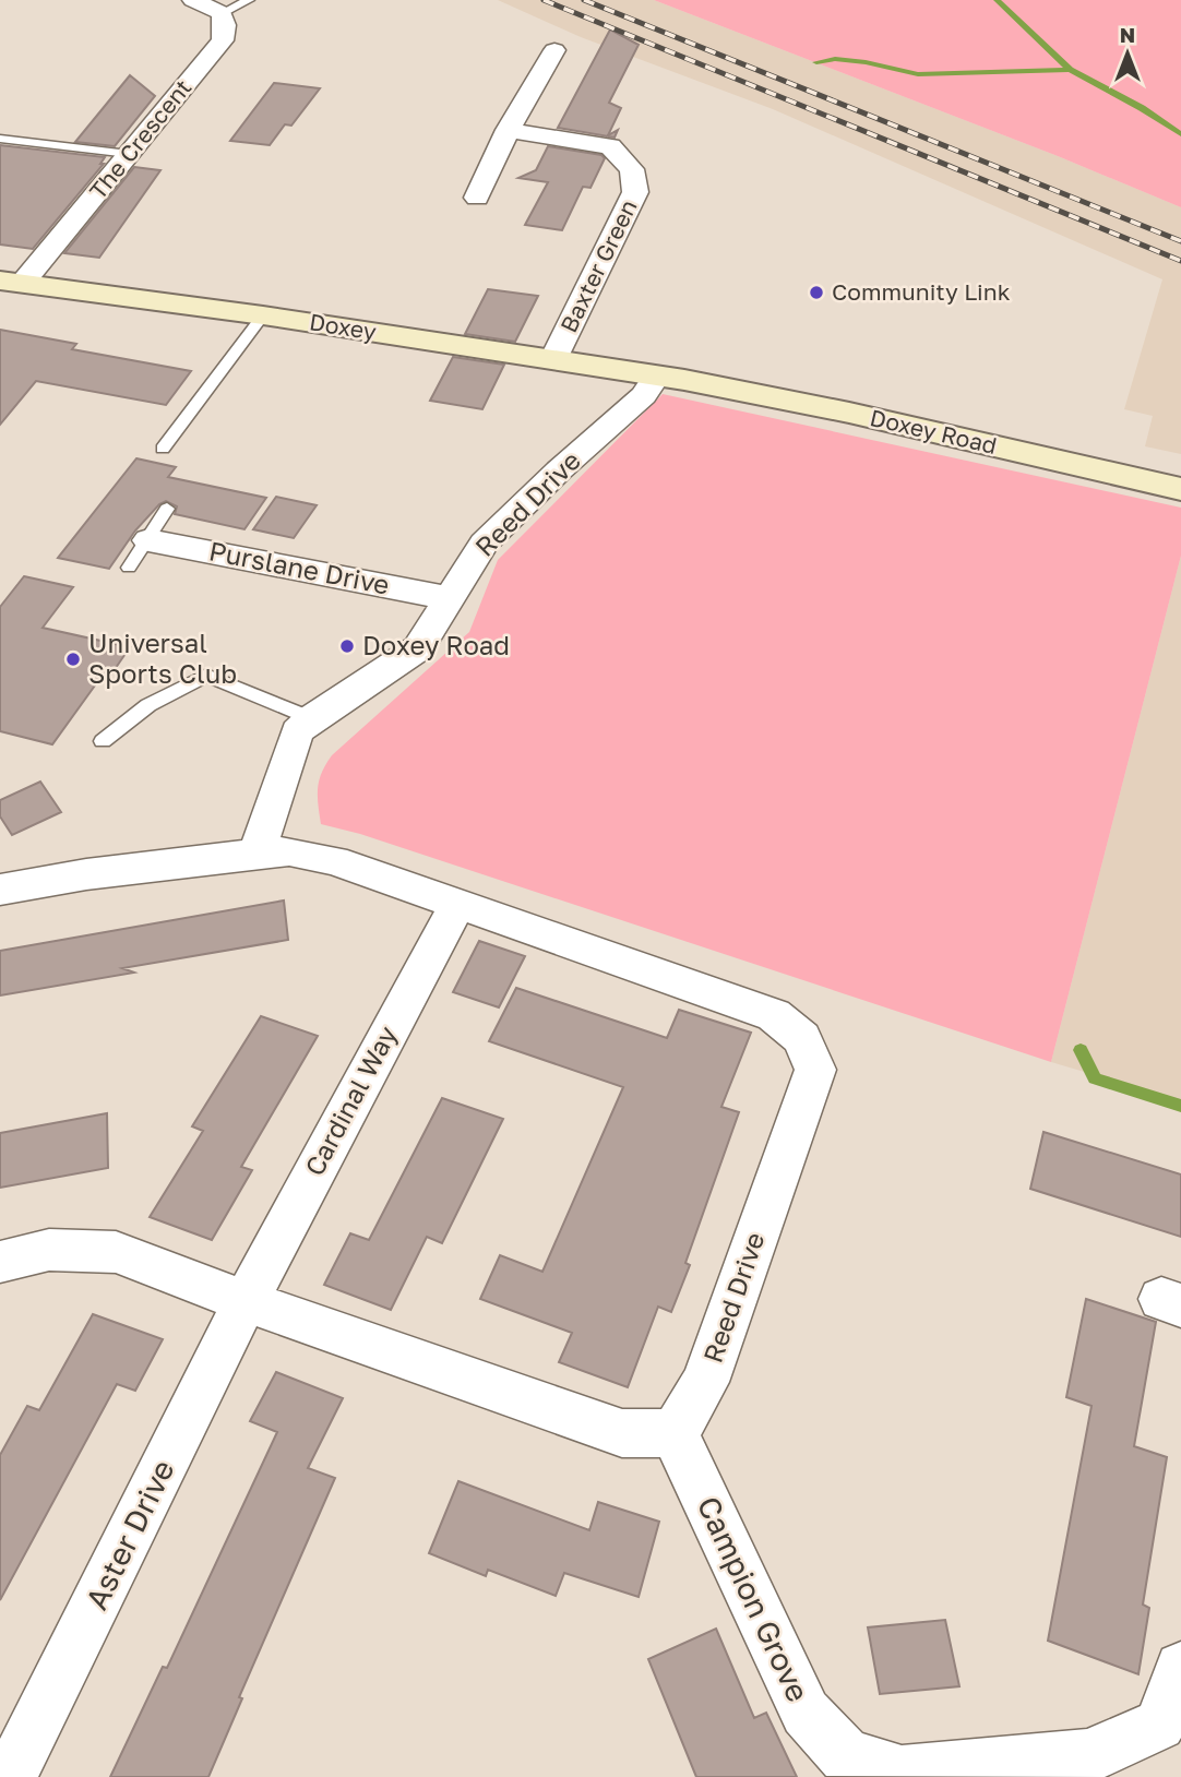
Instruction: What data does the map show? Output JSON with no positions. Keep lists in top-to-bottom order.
{
  "streets": {
    "street": [
      "The Crescent",
      "Baxter Green",
      "Doxey",
      "Doxey Road",
      "Reed Drive",
      "Purslane Drive",
      "Cardinal Way",
      "Aster Drive",
      "Campion Grove"
    ]
  },
  "crossings": [
    ["The Crescent", "Doxey"],
    ["Baxter Green", "Doxey"],
    ["Doxey", "Doxey Road"],
    ["Doxey", "Reed Drive"],
    ["Doxey Road", "Reed Drive"],
    ["Reed Drive", "Purslane Drive"],
    ["Reed Drive", "Cardinal Way"],
    ["Reed Drive", "Campion Grove"],
    ["Cardinal Way", "Aster Drive"]
  ],
  "places": ["Community Link", "Doxey Road", "Universal Sports Club"],
  "north": "top"
}
